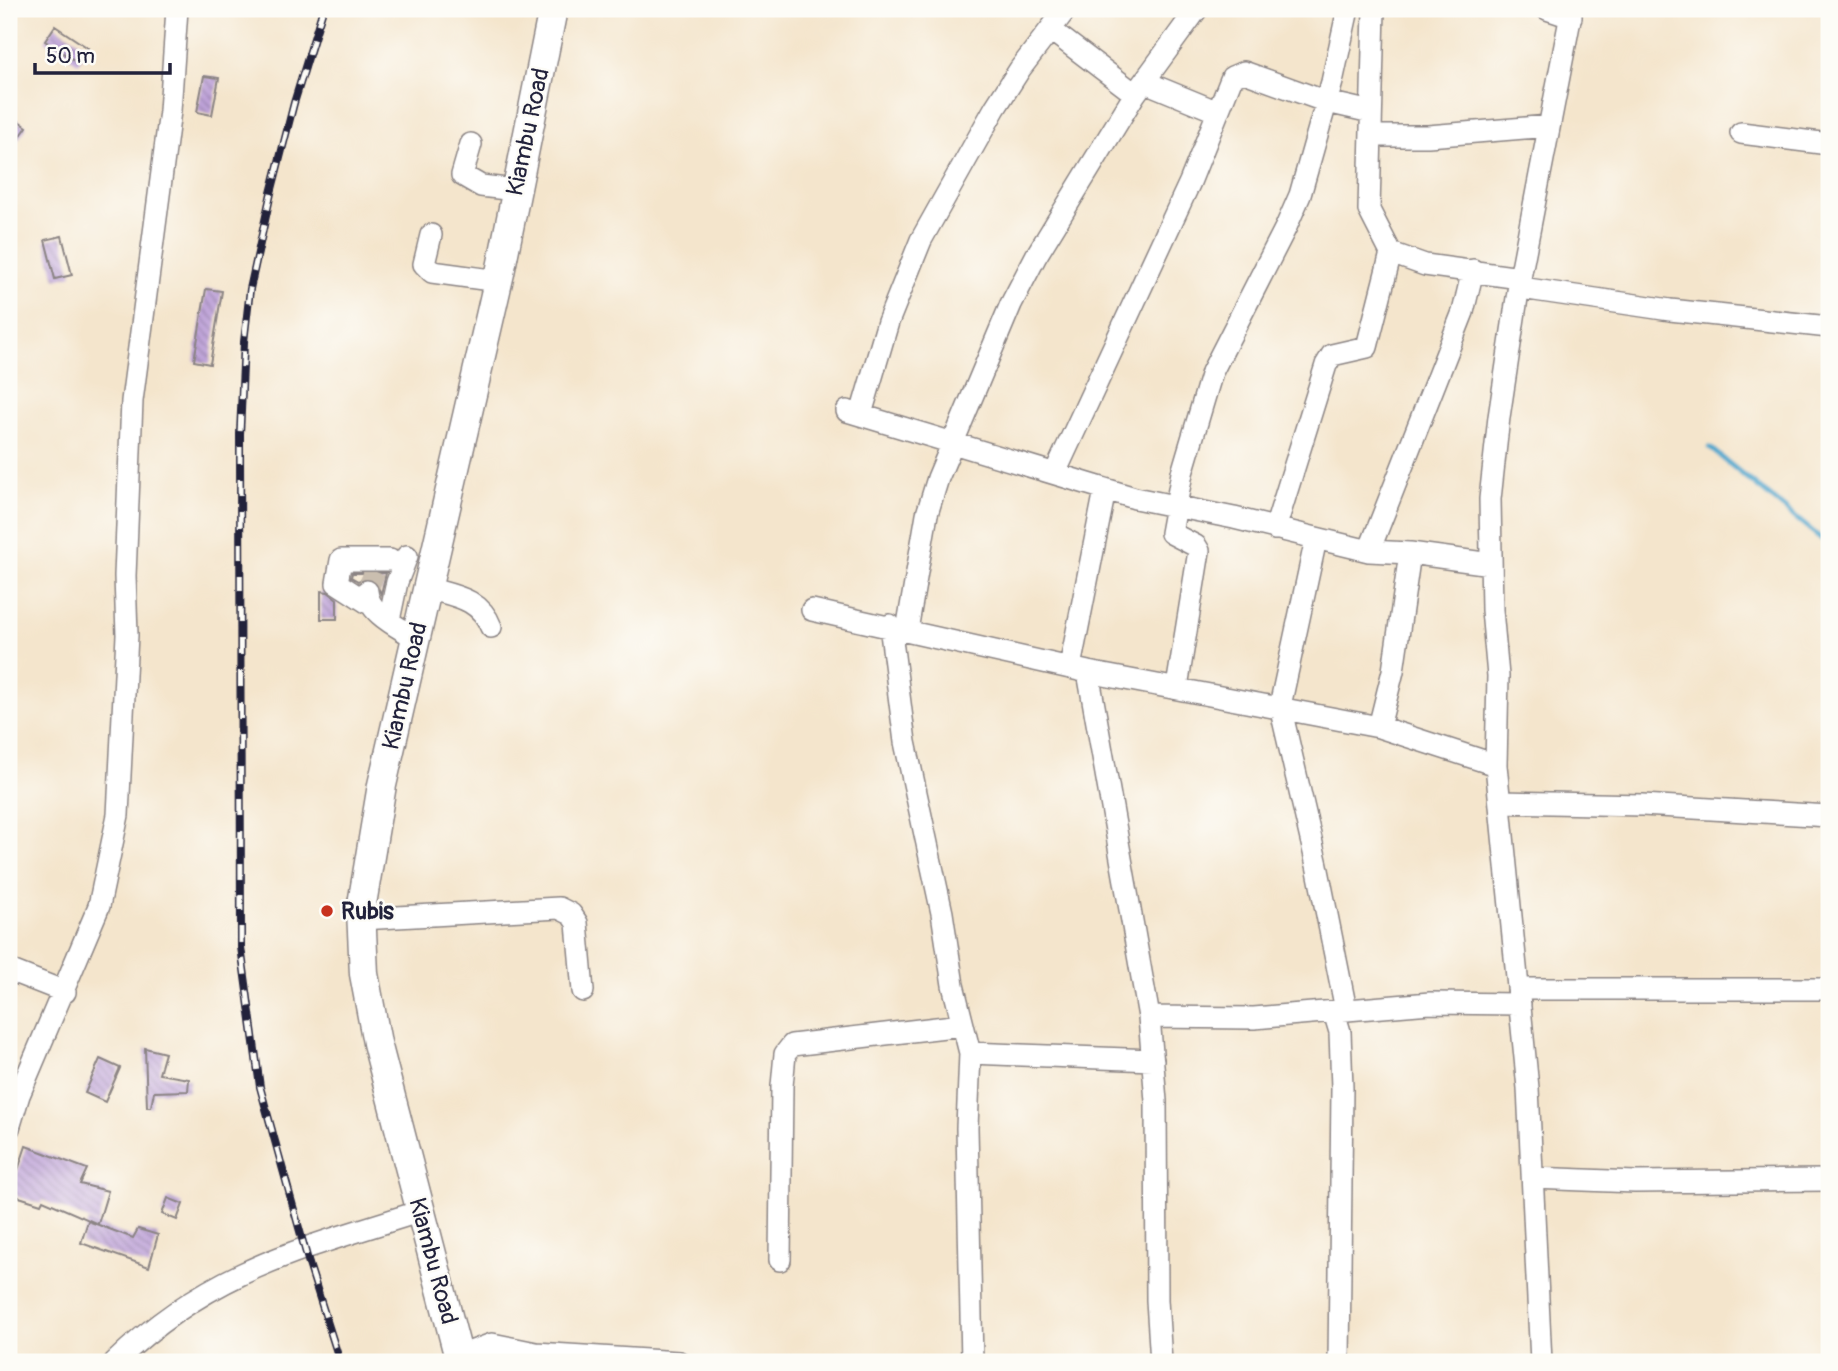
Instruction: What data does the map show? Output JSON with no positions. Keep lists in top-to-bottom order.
{
  "streets": {
    "main road": ["Kiambu Road"]
  },
  "places": ["Rubis"],
  "scale_bar": "50 m"
}
